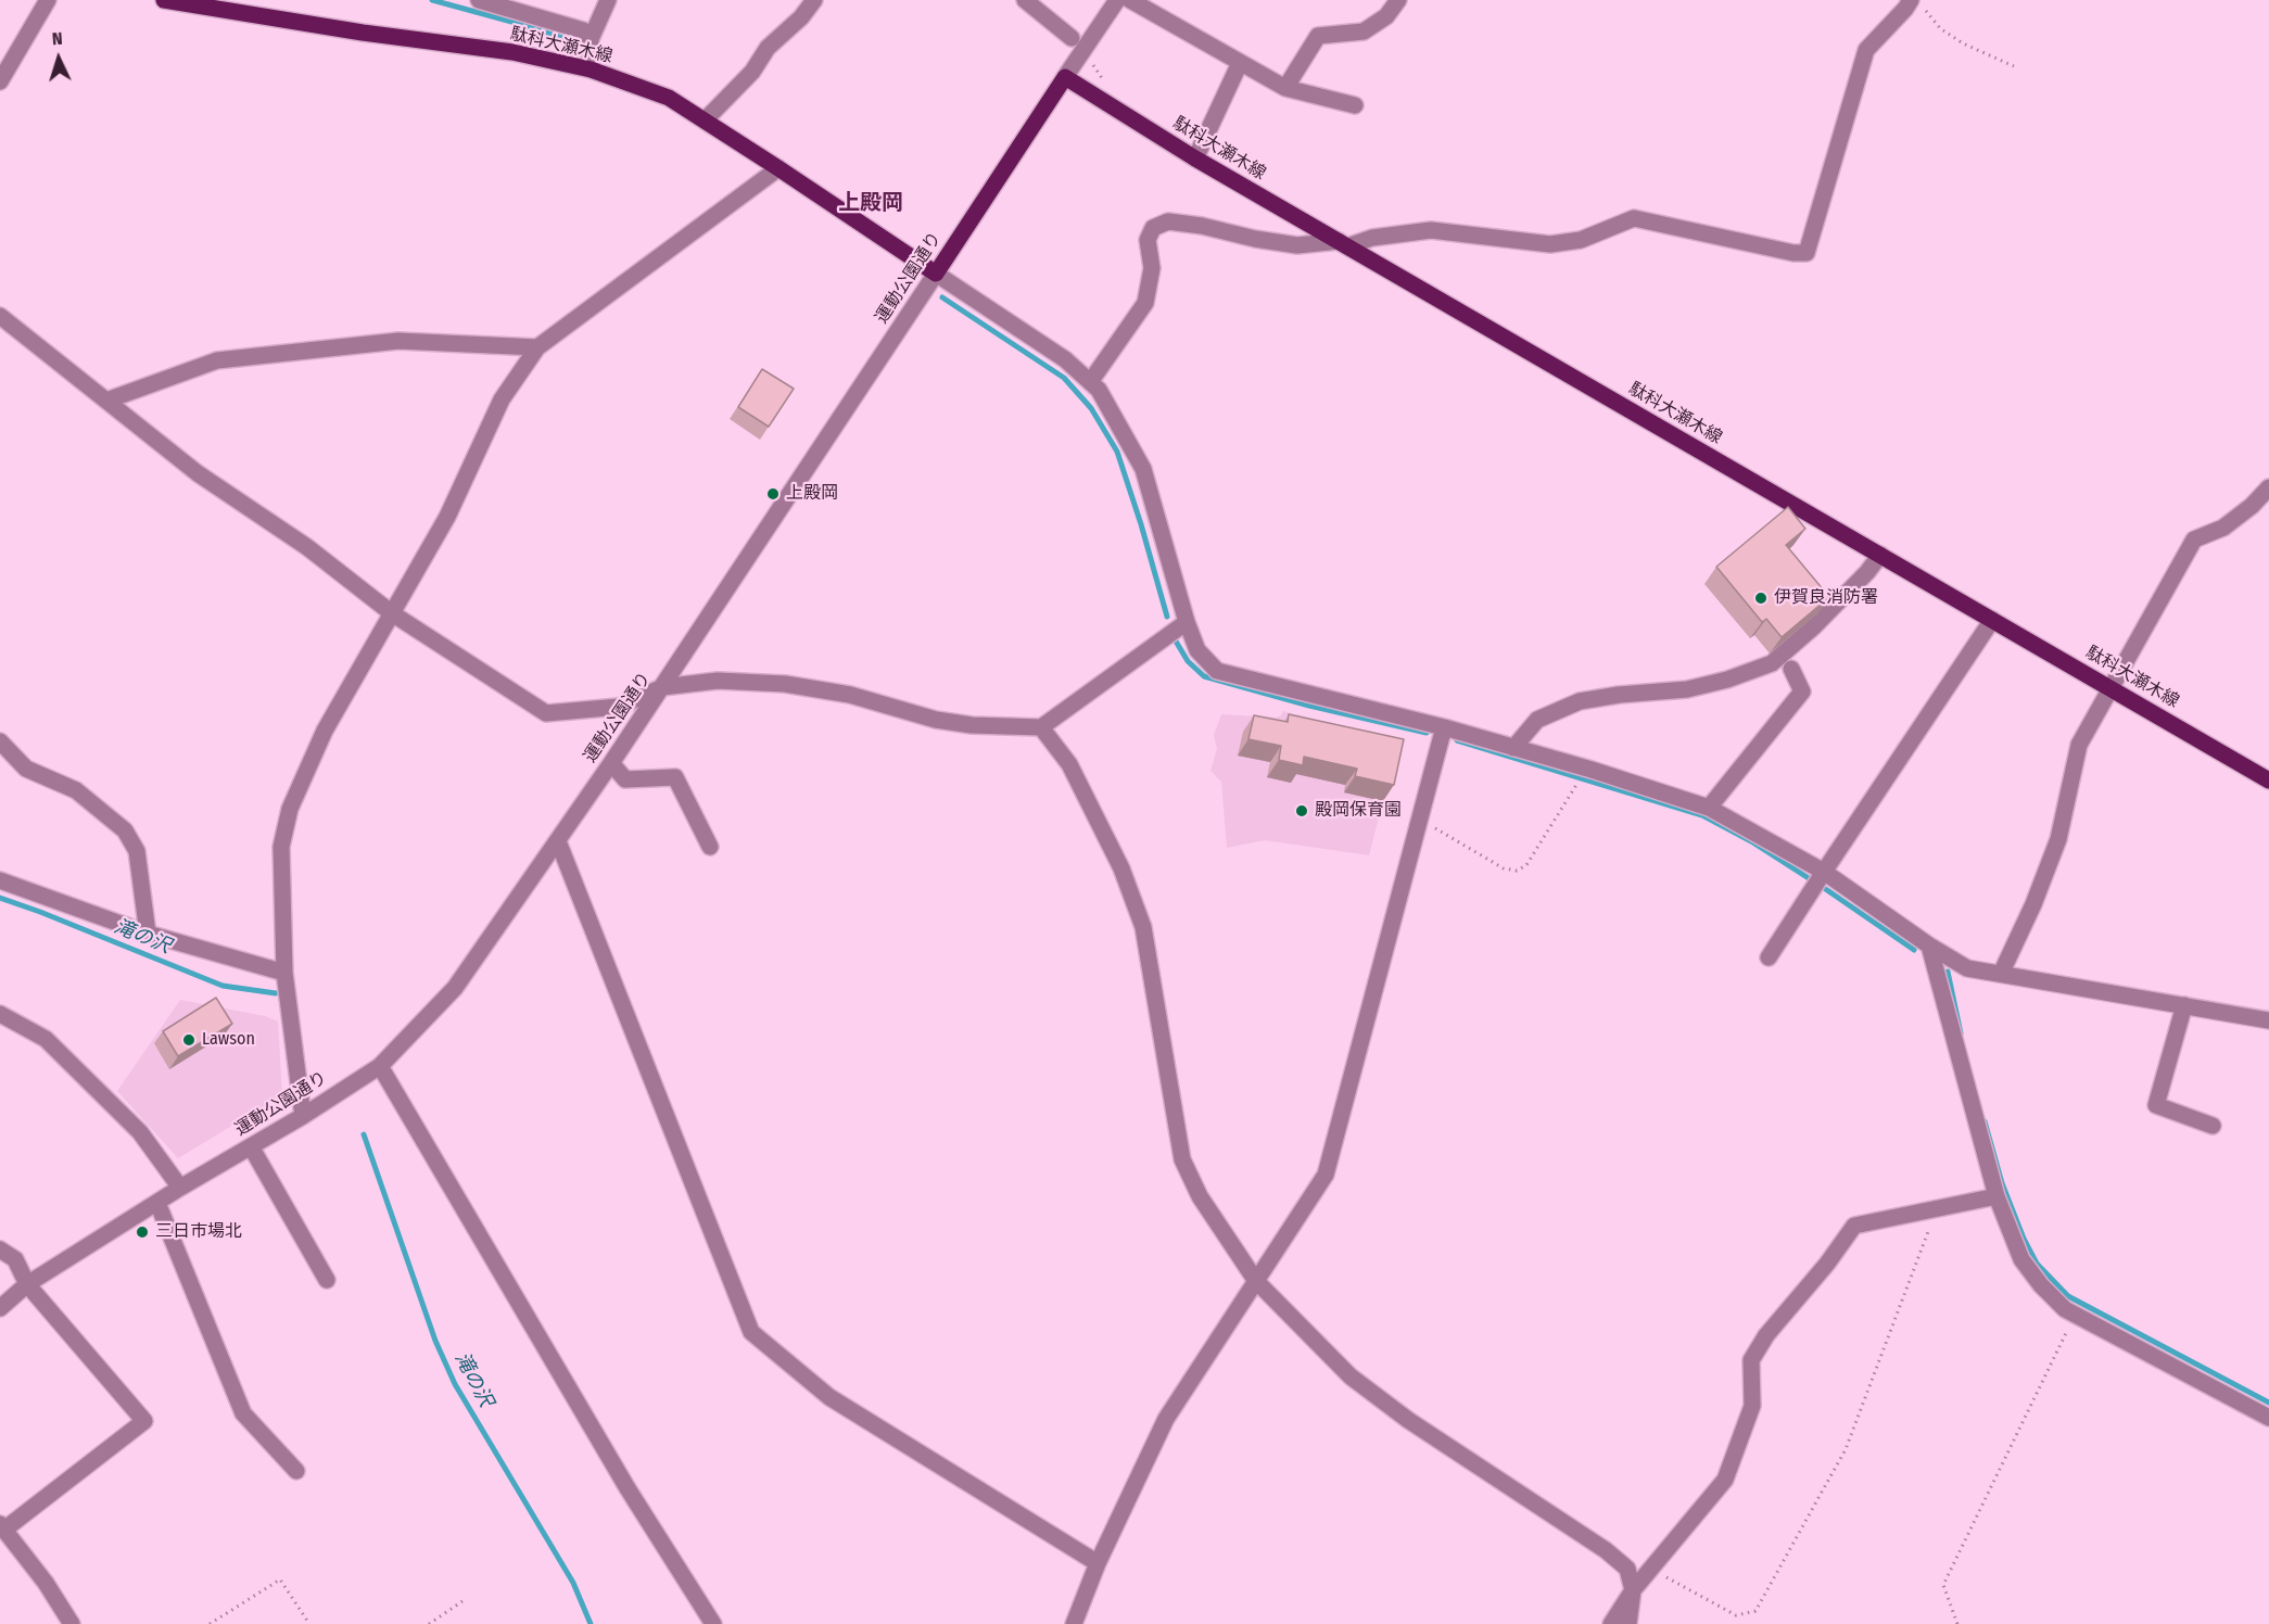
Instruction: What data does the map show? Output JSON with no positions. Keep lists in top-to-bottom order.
{
  "streets": {
    "main road": ["駄科大瀬木線", "運動公園通り"]
  },
  "crossings": [
    ["駄科大瀬木線", "運動公園通り"]
  ],
  "districts": ["上殿岡"],
  "water": ["滝の沢"],
  "places": [
    "上殿岡",
    "伊賀良消防署",
    "殿岡保育園",
    "Lawson",
    "三日市場北"
  ],
  "north": "top"
}
